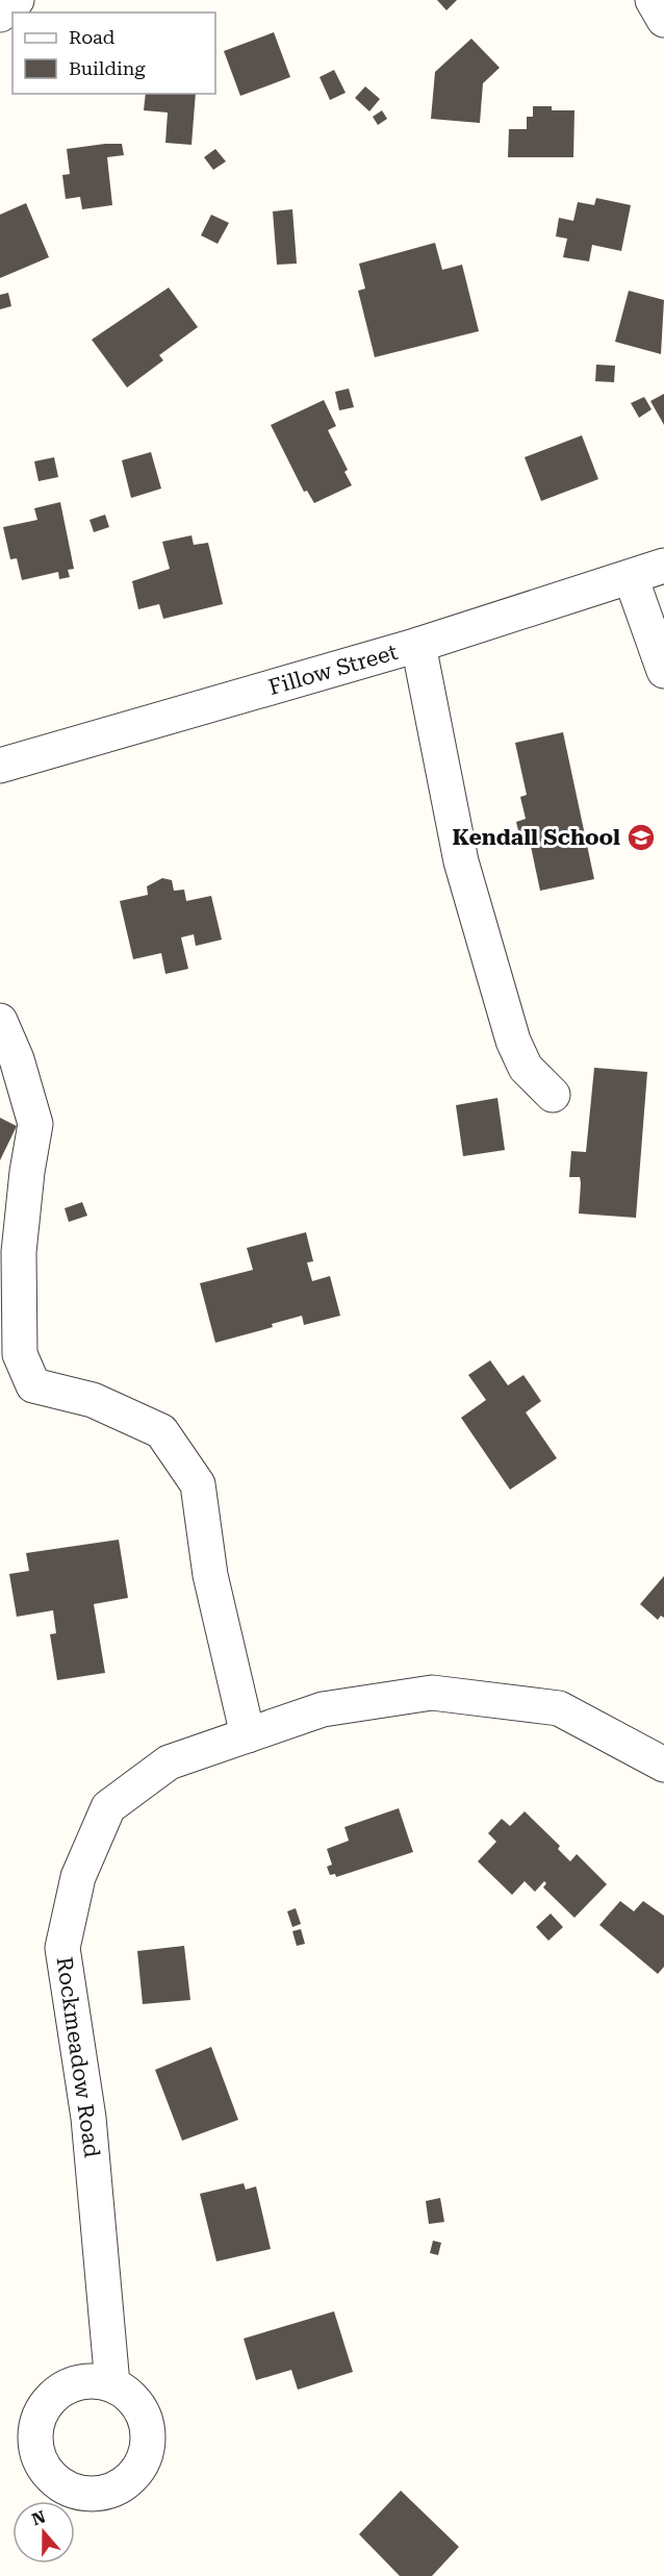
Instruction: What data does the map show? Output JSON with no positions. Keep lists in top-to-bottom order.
{
  "streets": {
    "street": ["Fillow Street", "Rockmeadow Road"]
  },
  "places": {
    "school or university": ["Kendall School"]
  },
  "legend": ["Road", "Building"],
  "north": "top"
}
